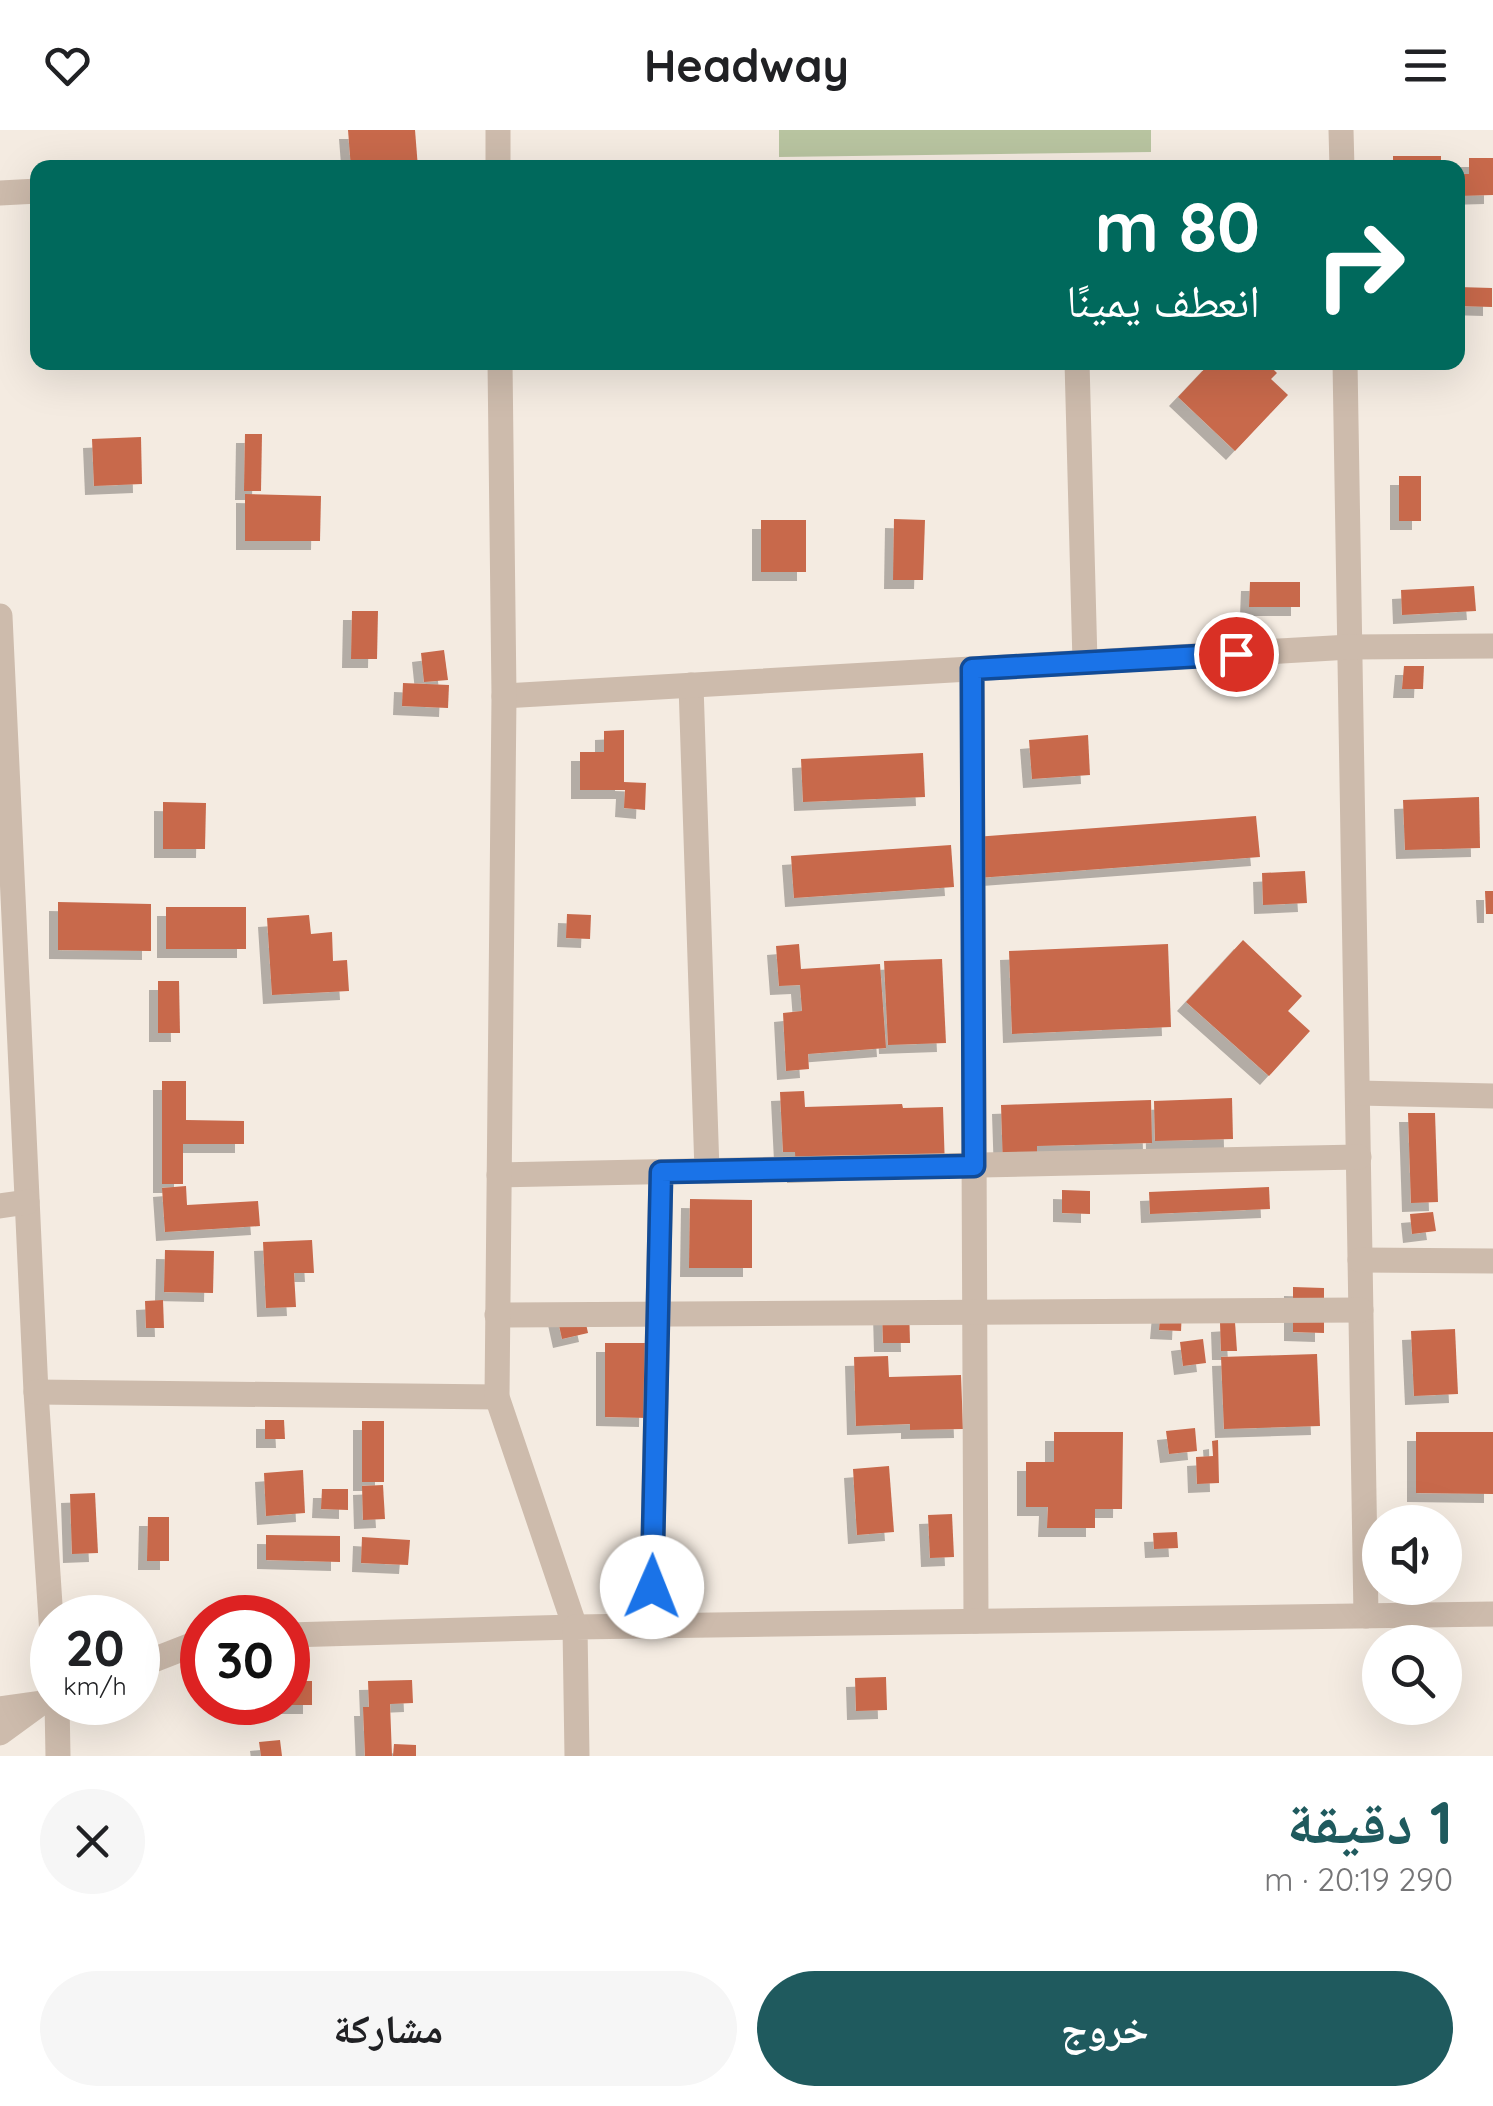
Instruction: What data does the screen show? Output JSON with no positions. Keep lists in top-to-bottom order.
{
  "page": {
    "header": "Headway",
    "turn": ["80 m", "انعطف يمينًا"],
    "speed": "20 km/h",
    "limit": "30",
    "heading": ["1 دقيقة", "290 m · 20:19"],
    "buttons": ["خروج", "مشاركة"]
  }
}
